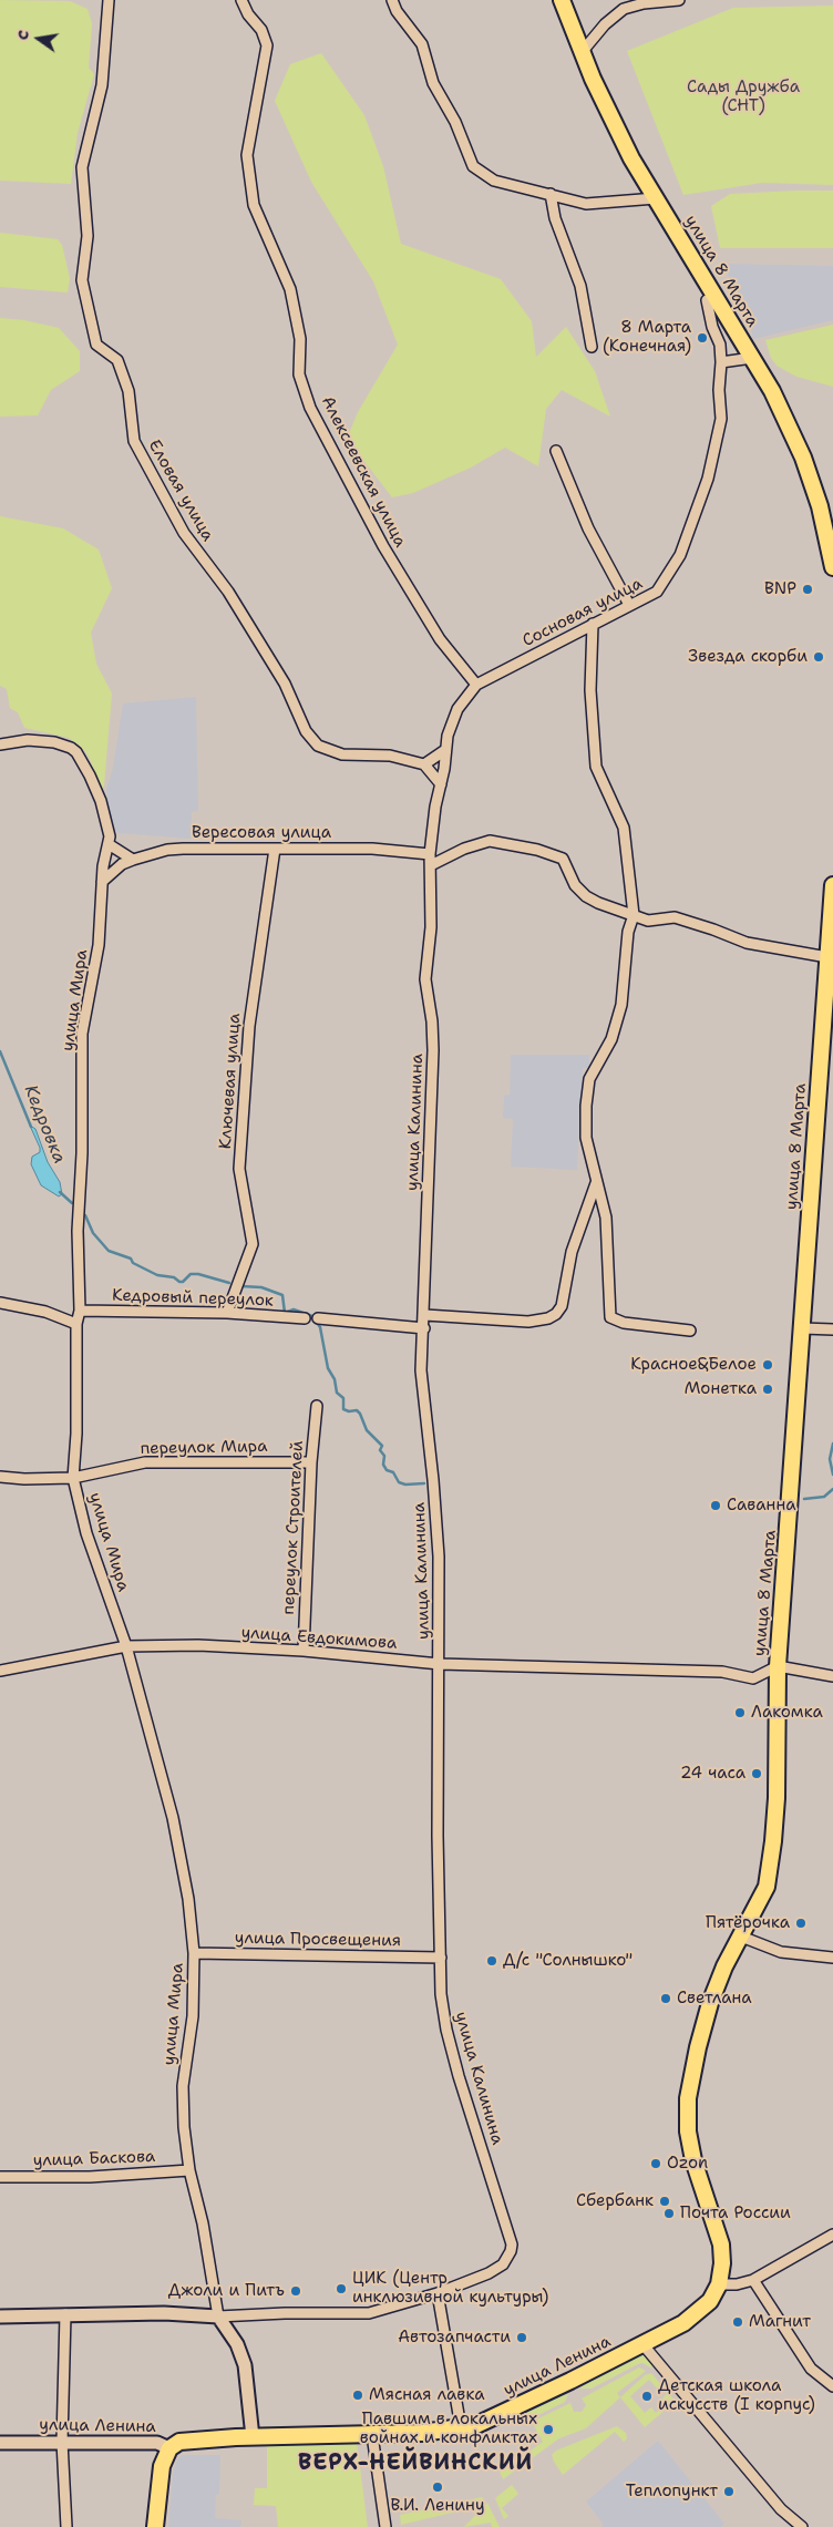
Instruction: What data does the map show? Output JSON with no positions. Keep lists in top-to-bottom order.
{
  "streets": {
    "main road": ["улица 8 Марта", "улица Ленина"],
    "street": [
      "Алексеевская улица",
      "Еловая улица",
      "Сосновая улица",
      "Вересовая улица",
      "улица Мира",
      "Ключевая улица",
      "улица Калинина",
      "Кедровый переулок",
      "переулок Мира",
      "переулок Строителей",
      "улица Евдокимова",
      "улица Просвещения",
      "улица Баскова"
    ]
  },
  "crossings": [
    ["улица 8 Марта", "улица Евдокимова"],
    ["улица 8 Марта", "улица Ленина"],
    ["Алексеевская улица", "Сосновая улица"],
    ["Сосновая улица", "Вересовая улица"],
    ["Сосновая улица", "улица Калинина"],
    ["Вересовая улица", "улица Мира"],
    ["Вересовая улица", "Ключевая улица"],
    ["улица Мира", "Кедровый переулок"],
    ["улица Мира", "переулок Мира"],
    ["улица Мира", "улица Евдокимова"],
    ["улица Мира", "улица Просвещения"],
    ["улица Мира", "улица Баскова"],
    ["Ключевая улица", "Кедровый переулок"],
    ["улица Калинина", "улица Евдокимова"],
    ["улица Калинина", "улица Просвещения"],
    ["переулок Мира", "переулок Строителей"],
    ["переулок Строителей", "улица Евдокимова"]
  ],
  "districts": ["ВЕРХ-НЕЙВИНСКИЙ"],
  "water": ["Кедровка"],
  "parks": ["Сады Дружба (СНТ)"],
  "places": [
    "8 Марта (Конечная)",
    "BNP",
    "Звезда скорби",
    "Красное&Белое",
    "Монетка",
    "Саванна",
    "Лакомка",
    "24 часа",
    "Пятёрочка",
    "Д/с \"Солнышко\"",
    "Светлана",
    "Ozon",
    "Сбербанк",
    "Почта России",
    "ЦИК (Центр инклюзивной культуры)",
    "Джоли и Питъ",
    "Магнит",
    "Автозапчасти",
    "Мясная лавка",
    "Детская школа искусств (I корпус)",
    "Павшим в локальных войнах и конфликтах",
    "В.И. Ленину",
    "Теплопункт"
  ],
  "north": "left"
}
